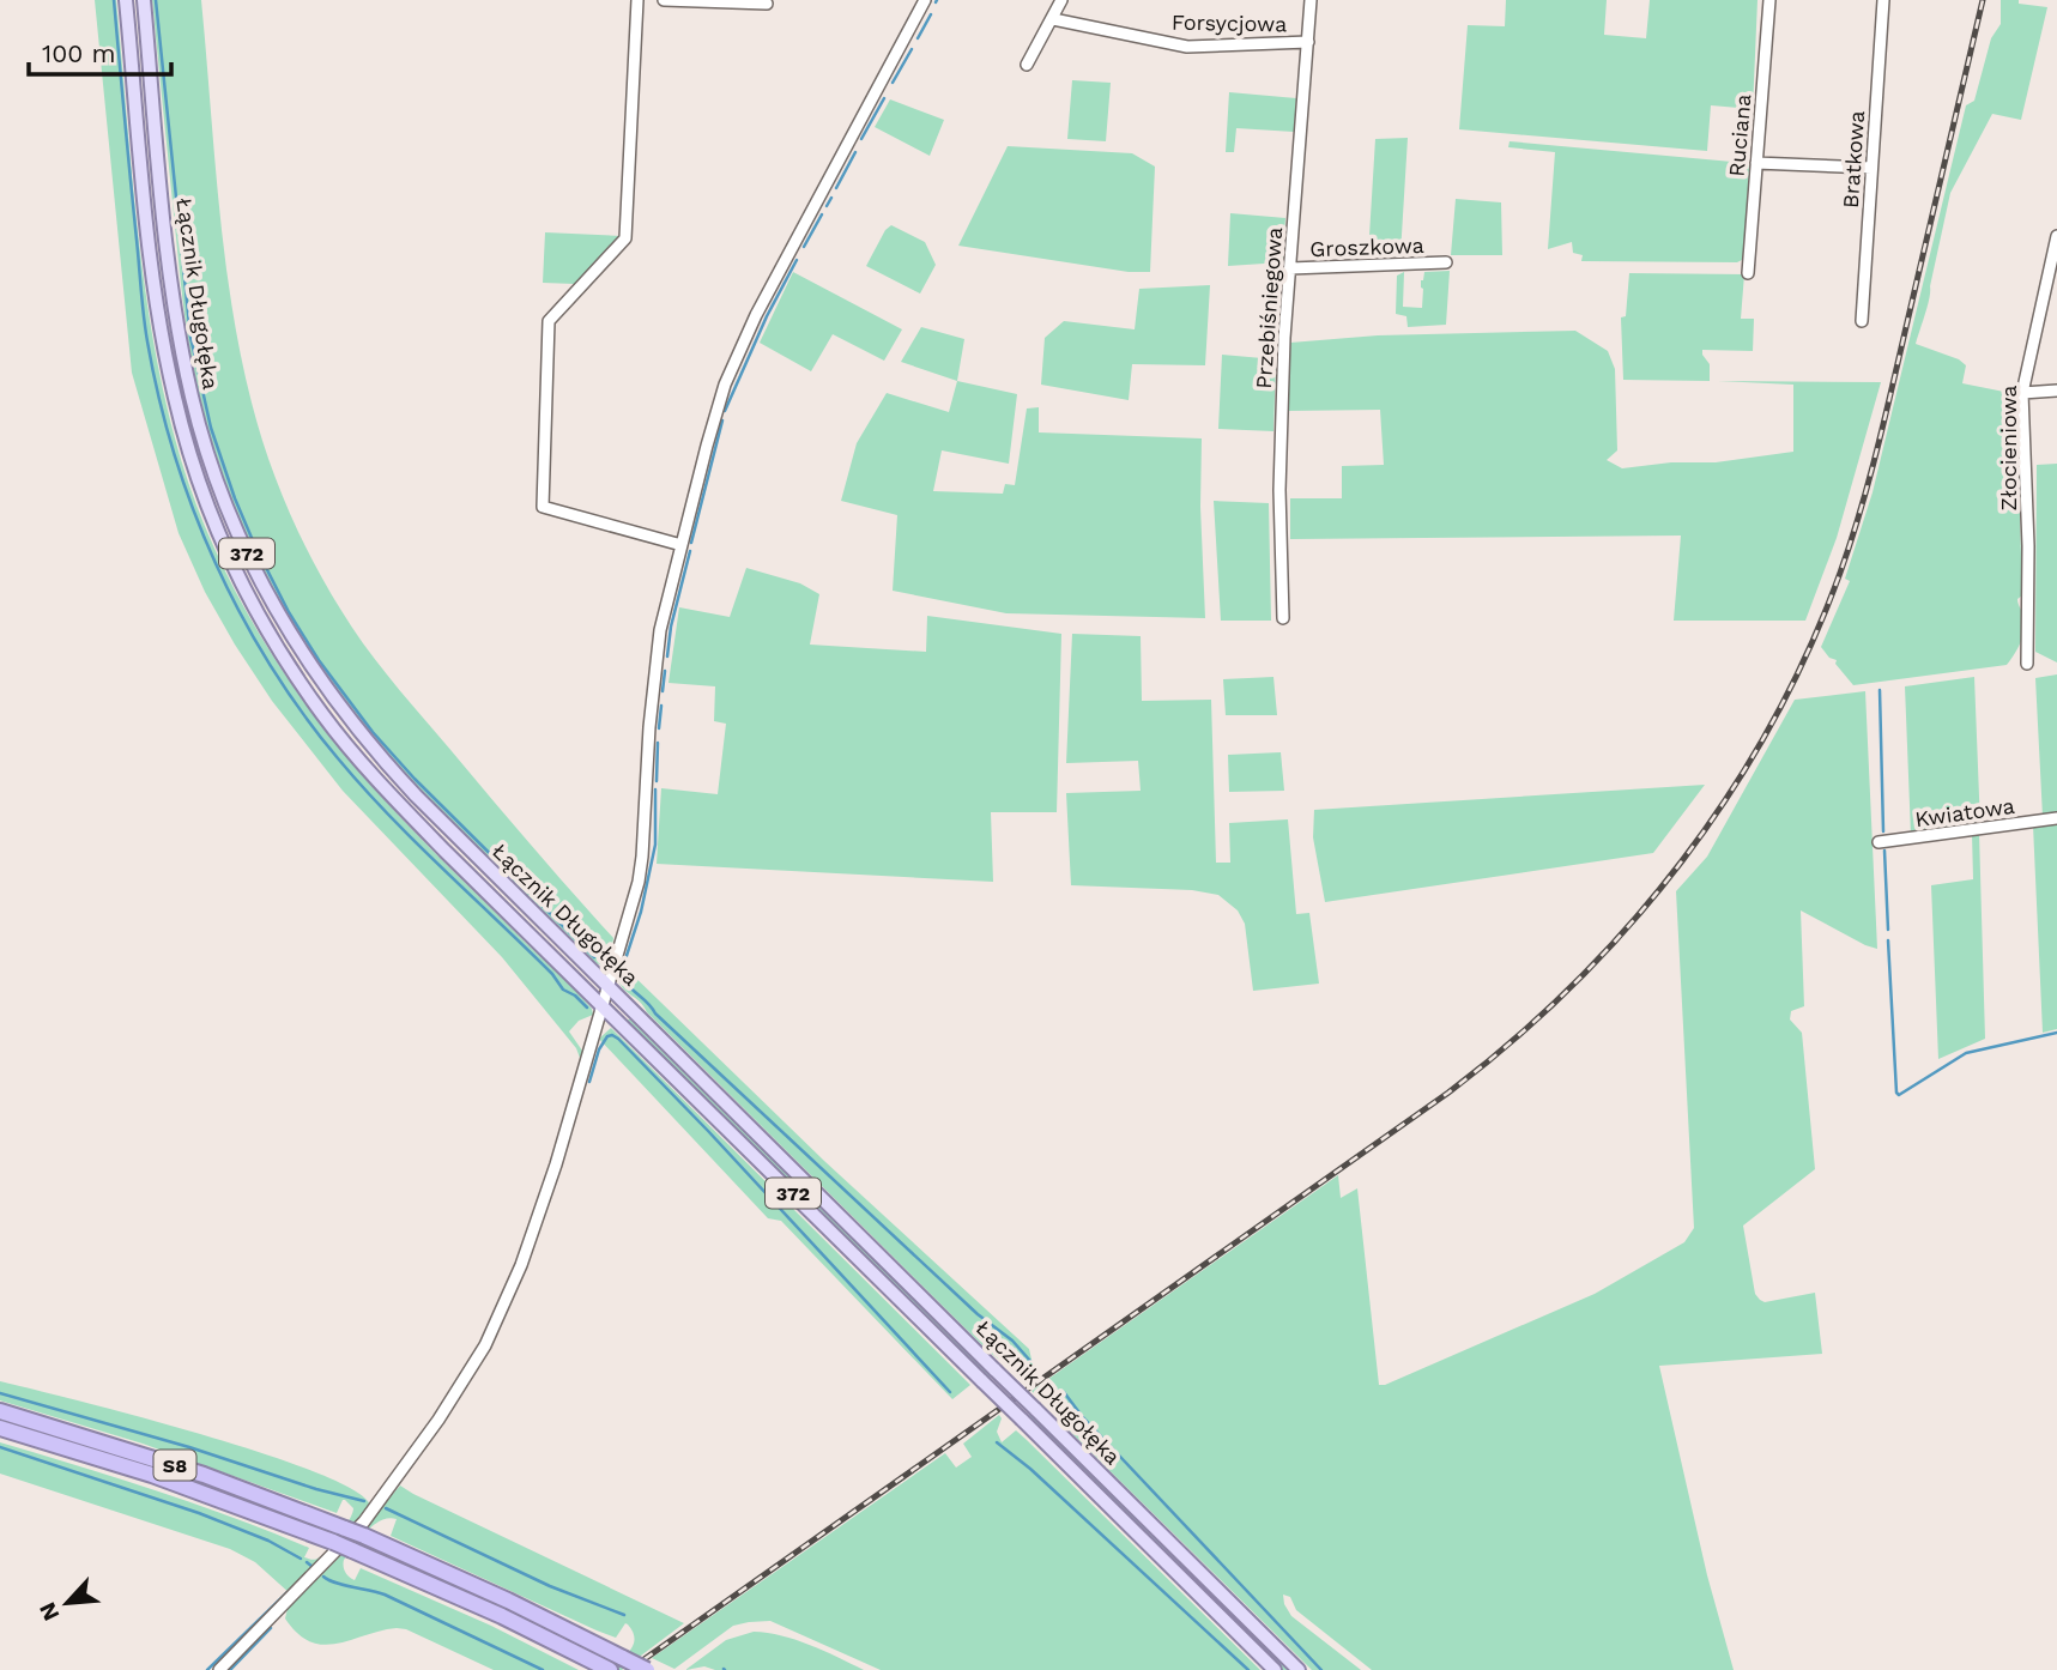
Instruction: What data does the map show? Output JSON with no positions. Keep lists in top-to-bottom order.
{
  "streets": {
    "highway": ["S8"],
    "main road": ["Łącznik Długołęka", "372"],
    "street": [
      "Forsycjowa",
      "Ruciana",
      "Bratkowa",
      "Groszkowa",
      "Przebiśniegowa",
      "Złocieniowa",
      "Kwiatowa"
    ]
  },
  "crossings": [
    ["Forsycjowa", "Przebiśniegowa"],
    ["Groszkowa", "Przebiśniegowa"]
  ],
  "scale_bar": "100 m",
  "north": "bottom left"
}
